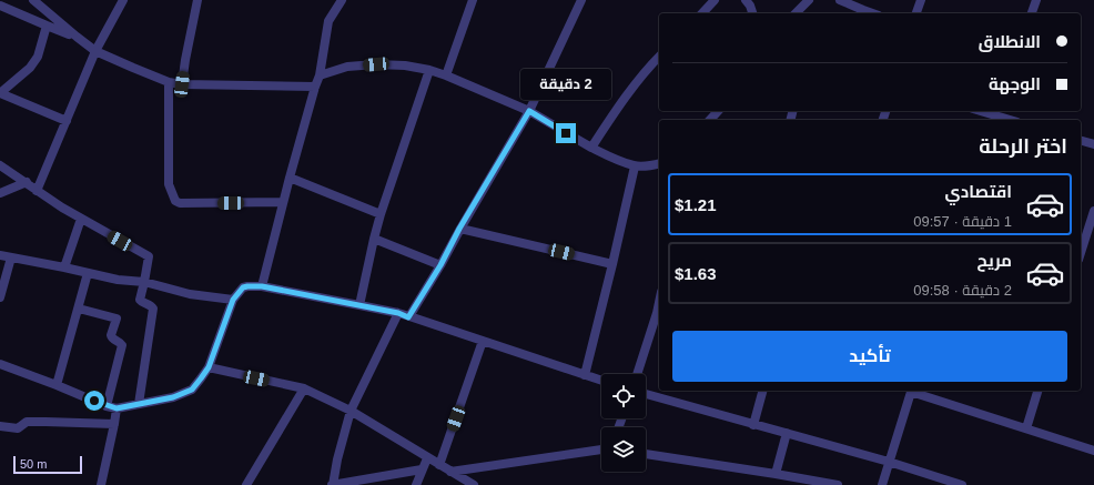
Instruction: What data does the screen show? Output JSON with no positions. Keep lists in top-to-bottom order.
{
  "scale_bar": "50 m",
  "page": {
    "banner": ["الانطلاق", "الوجهة"],
    "bubble": "2 دقيقة",
    "heading": "اختر الرحلة",
    "list": [
      {
        "name": "اقتصادي",
        "note": "1 دقيقة · 09:57",
        "value": "$1.21"
      },
      {
        "name": "مريح",
        "note": "2 دقيقة · 09:58",
        "value": "$1.63"
      }
    ],
    "buttons": "تأكيد",
    "scale": "50 m"
  }
}
